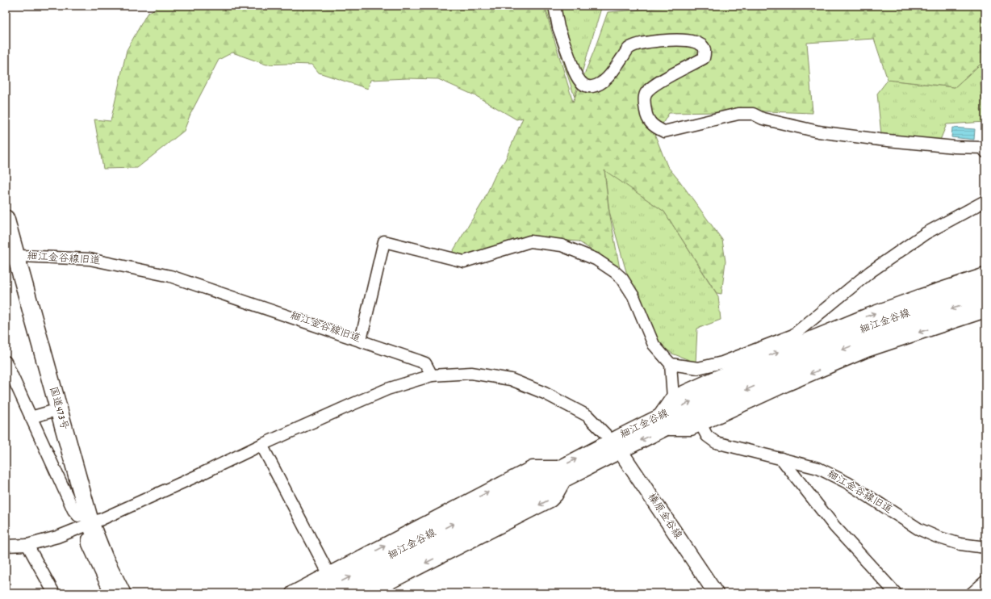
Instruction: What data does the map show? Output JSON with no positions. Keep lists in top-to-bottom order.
{
  "streets": {
    "highway": ["国道473号"],
    "main road": ["細江金谷線", "榛原金谷線"],
    "street": ["細江金谷線旧道"]
  },
  "crossings": [
    ["細江金谷線旧道", "国道473号"],
    ["細江金谷線", "榛原金谷線"]
  ]
}
